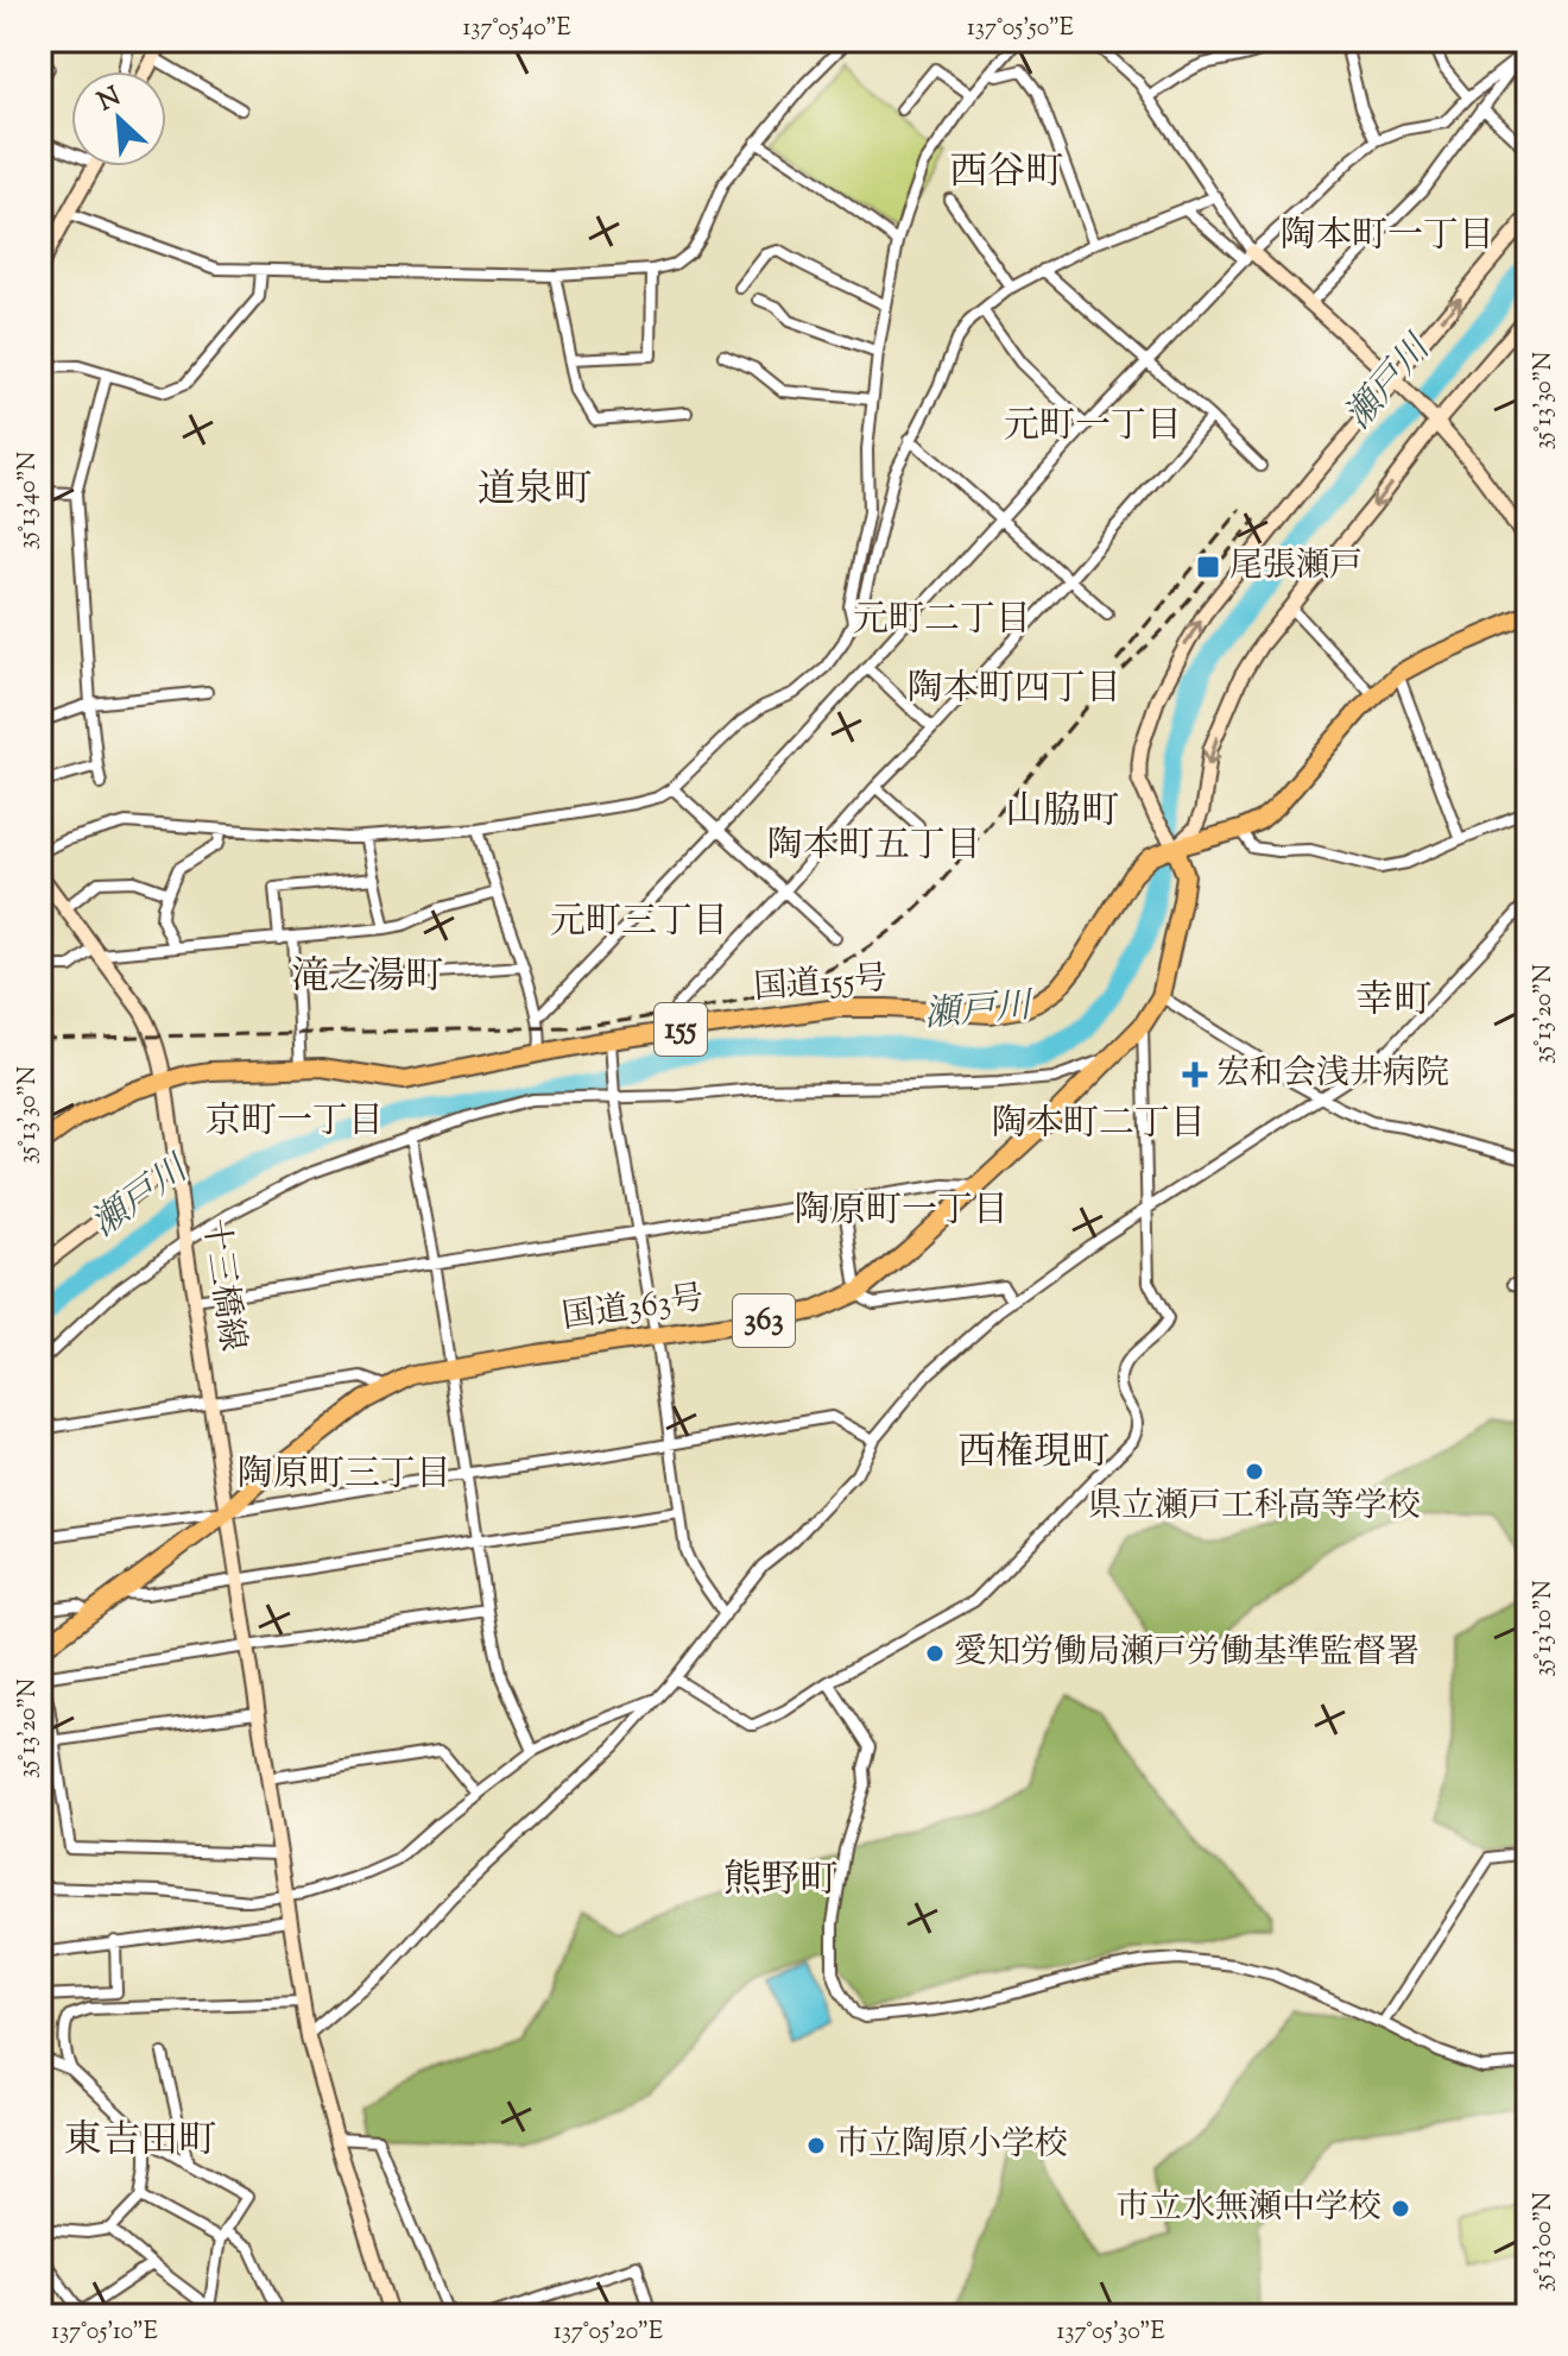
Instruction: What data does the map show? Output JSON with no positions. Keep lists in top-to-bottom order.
{
  "streets": {
    "highway": [
      "国道155号",
      "155",
      "国道363号",
      "363"
    ],
    "street": ["十三橋線"]
  },
  "crossings": [
    ["国道155号", "十三橋線"],
    ["国道155号", "国道363号"],
    ["十三橋線", "国道363号"]
  ],
  "districts": [
    "西谷町",
    "陶本町一丁目",
    "元町一丁目",
    "道泉町",
    "元町二丁目",
    "陶本町四丁目",
    "山脇町",
    "陶本町五丁目",
    "元町三丁目",
    "滝之湯町",
    "幸町",
    "京町一丁目",
    "陶本町二丁目",
    "陶原町一丁目",
    "西権現町",
    "陶原町三丁目",
    "熊野町",
    "東吉田町"
  ],
  "water": ["瀬戸川"],
  "places": {
    "transit": ["尾張瀬戸"],
    "health": ["宏和会浅井病院"],
    "other": [
      "県立瀬戸工科高等学校",
      "愛知労働局瀬戸労働基準監督署",
      "市立陶原小学校",
      "市立水無瀬中学校"
    ]
  },
  "north": "top left",
  "coordinates": [
    "137°05'40\"E",
    "137°05'50\"E",
    "35°13'30\"N",
    "35°13'40\"N",
    "35°13'20\"N",
    "35°13'10\"N",
    "35°13'00\"N",
    "137°05'10\"E",
    "137°05'20\"E",
    "137°05'30\"E"
  ]
}
